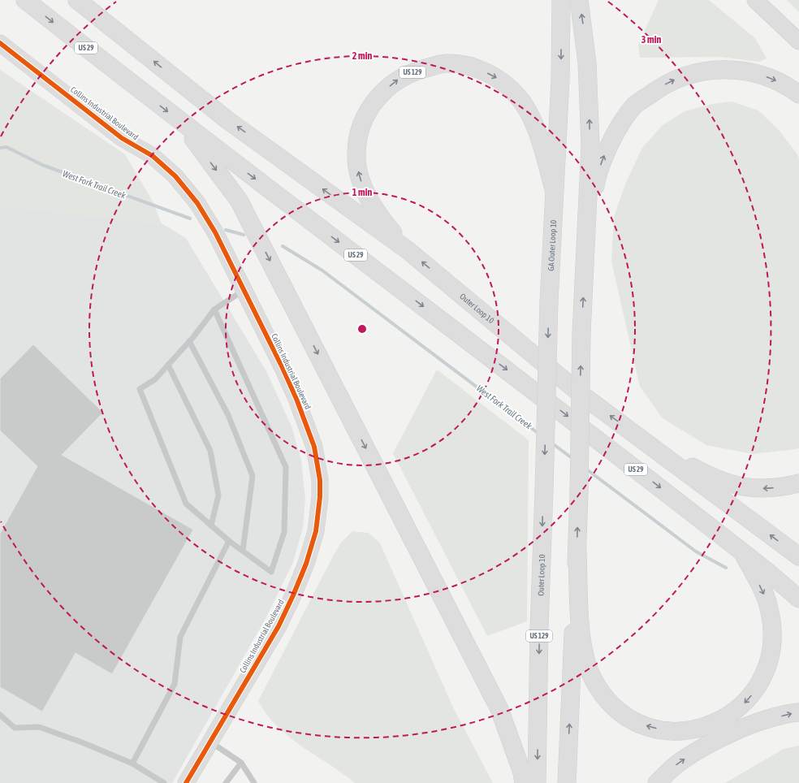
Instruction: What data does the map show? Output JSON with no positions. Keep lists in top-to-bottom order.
{
  "streets": {
    "highway": [
      "US 29",
      "US 129",
      "GA Outer Loop 10",
      "Outer Loop 10"
    ],
    "street": ["Collins Industrial Boulevard"]
  },
  "crossings": [
    ["US 129", "GA Outer Loop 10"],
    ["US 129", "Outer Loop 10"],
    ["GA Outer Loop 10", "Outer Loop 10"]
  ],
  "water": ["West Fork Trail Creek"],
  "rings": ["3 min", "2 min", "1 min"]
}
